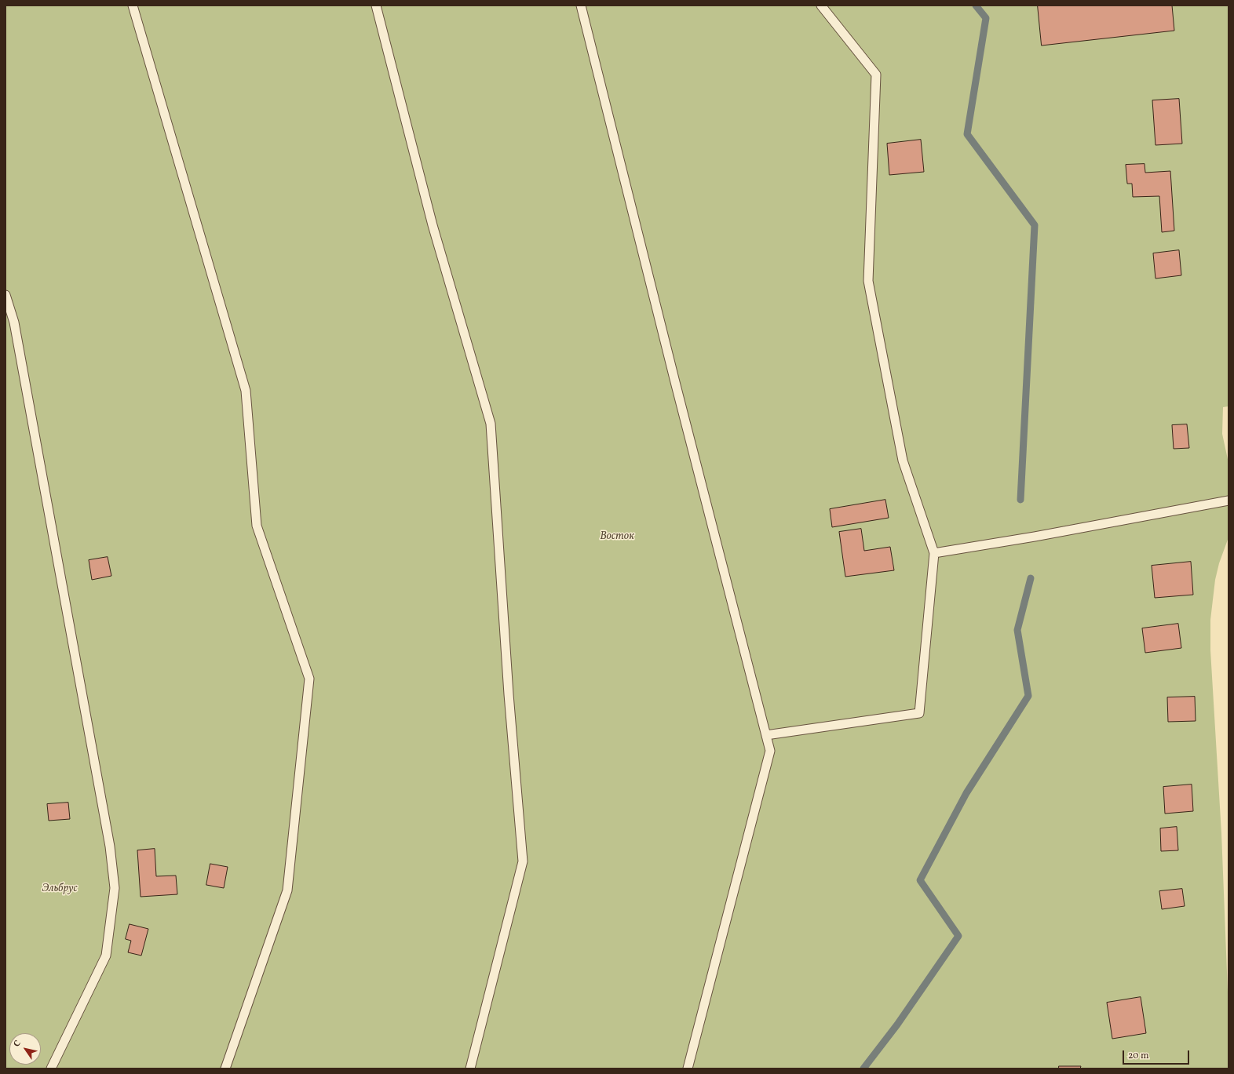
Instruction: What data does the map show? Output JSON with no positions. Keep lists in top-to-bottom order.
{
  "parks": ["Восток", "Эльбрус"],
  "scale_bar": "20 m",
  "north": "top left"
}
